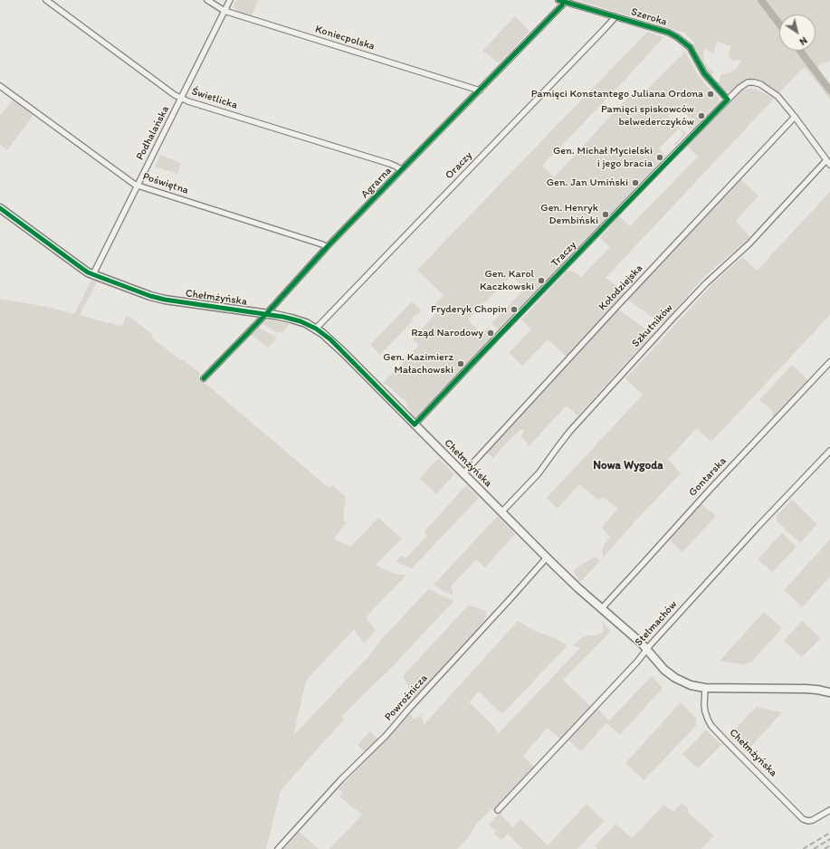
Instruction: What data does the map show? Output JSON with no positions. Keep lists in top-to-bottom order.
{
  "streets": {
    "street": [
      "Szeroka",
      "Koniecpolska",
      "Świetlicka",
      "Podhalańska",
      "Oraczy",
      "Agrarna",
      "Poświętna",
      "Traczy",
      "Kołodziejska",
      "Chełmżyńska",
      "Szkutników",
      "Gontarska",
      "Stelmachów",
      "Powroźnicza"
    ]
  },
  "crossings": [
    ["Szeroka", "Oraczy"],
    ["Szeroka", "Agrarna"],
    ["Szeroka", "Traczy"],
    ["Koniecpolska", "Podhalańska"],
    ["Koniecpolska", "Agrarna"],
    ["Świetlicka", "Podhalańska"],
    ["Świetlicka", "Agrarna"],
    ["Podhalańska", "Poświętna"],
    ["Podhalańska", "Chełmżyńska"],
    ["Oraczy", "Chełmżyńska"],
    ["Agrarna", "Poświętna"],
    ["Agrarna", "Chełmżyńska"],
    ["Traczy", "Chełmżyńska"],
    ["Kołodziejska", "Chełmżyńska"],
    ["Chełmżyńska", "Szkutników"],
    ["Chełmżyńska", "Gontarska"],
    ["Chełmżyńska", "Stelmachów"],
    ["Chełmżyńska", "Powroźnicza"]
  ],
  "districts": ["Nowa Wygoda"],
  "places": [
    "Pamięci Konstantego Juliana Ordona",
    "Pamięci spiskowców belwederczyków",
    "Gen. Michał Mycielski i jego bracia",
    "Gen. Jan Umiński",
    "Gen. Henryk Dembiński",
    "Gen. Karol Kaczkowski",
    "Fryderyk Chopin",
    "Rząd Narodowy",
    "Gen. Kazimierz Małachowski"
  ],
  "north": "bottom right"
}
